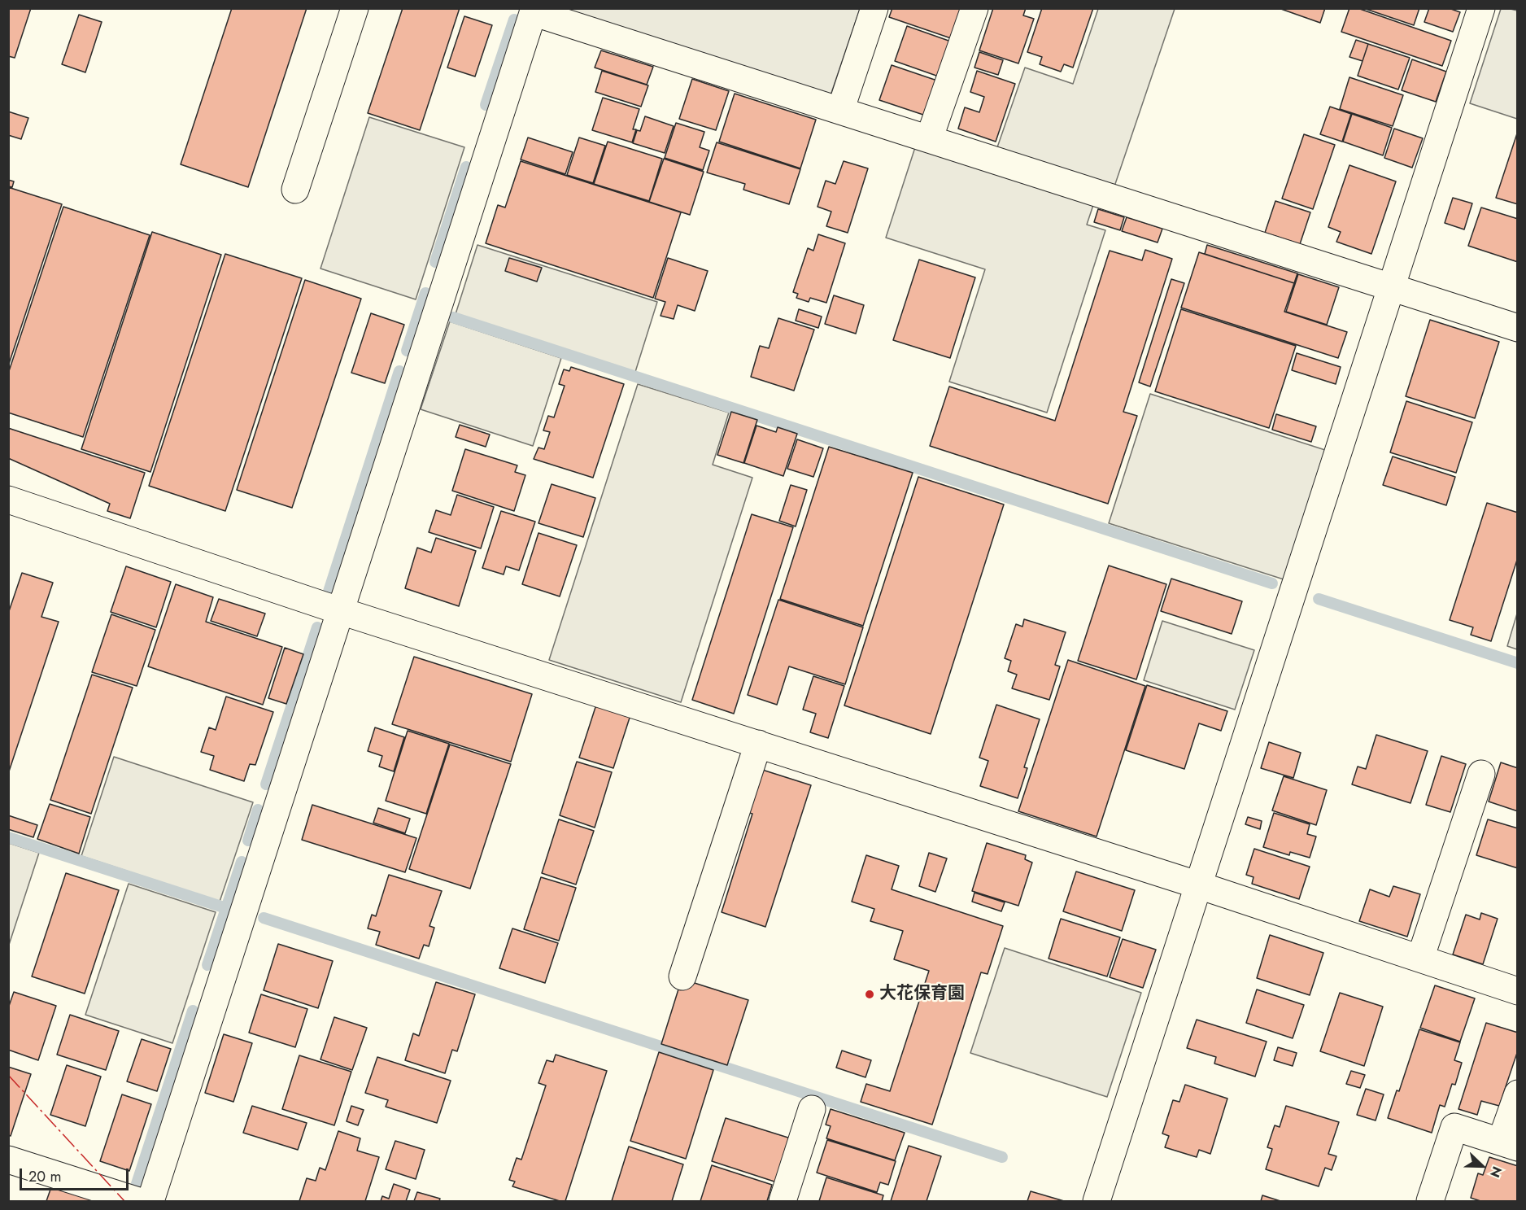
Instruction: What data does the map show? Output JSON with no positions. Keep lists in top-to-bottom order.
{
  "places": ["大花保育園"],
  "scale_bar": "20 m",
  "north": "bottom right"
}
